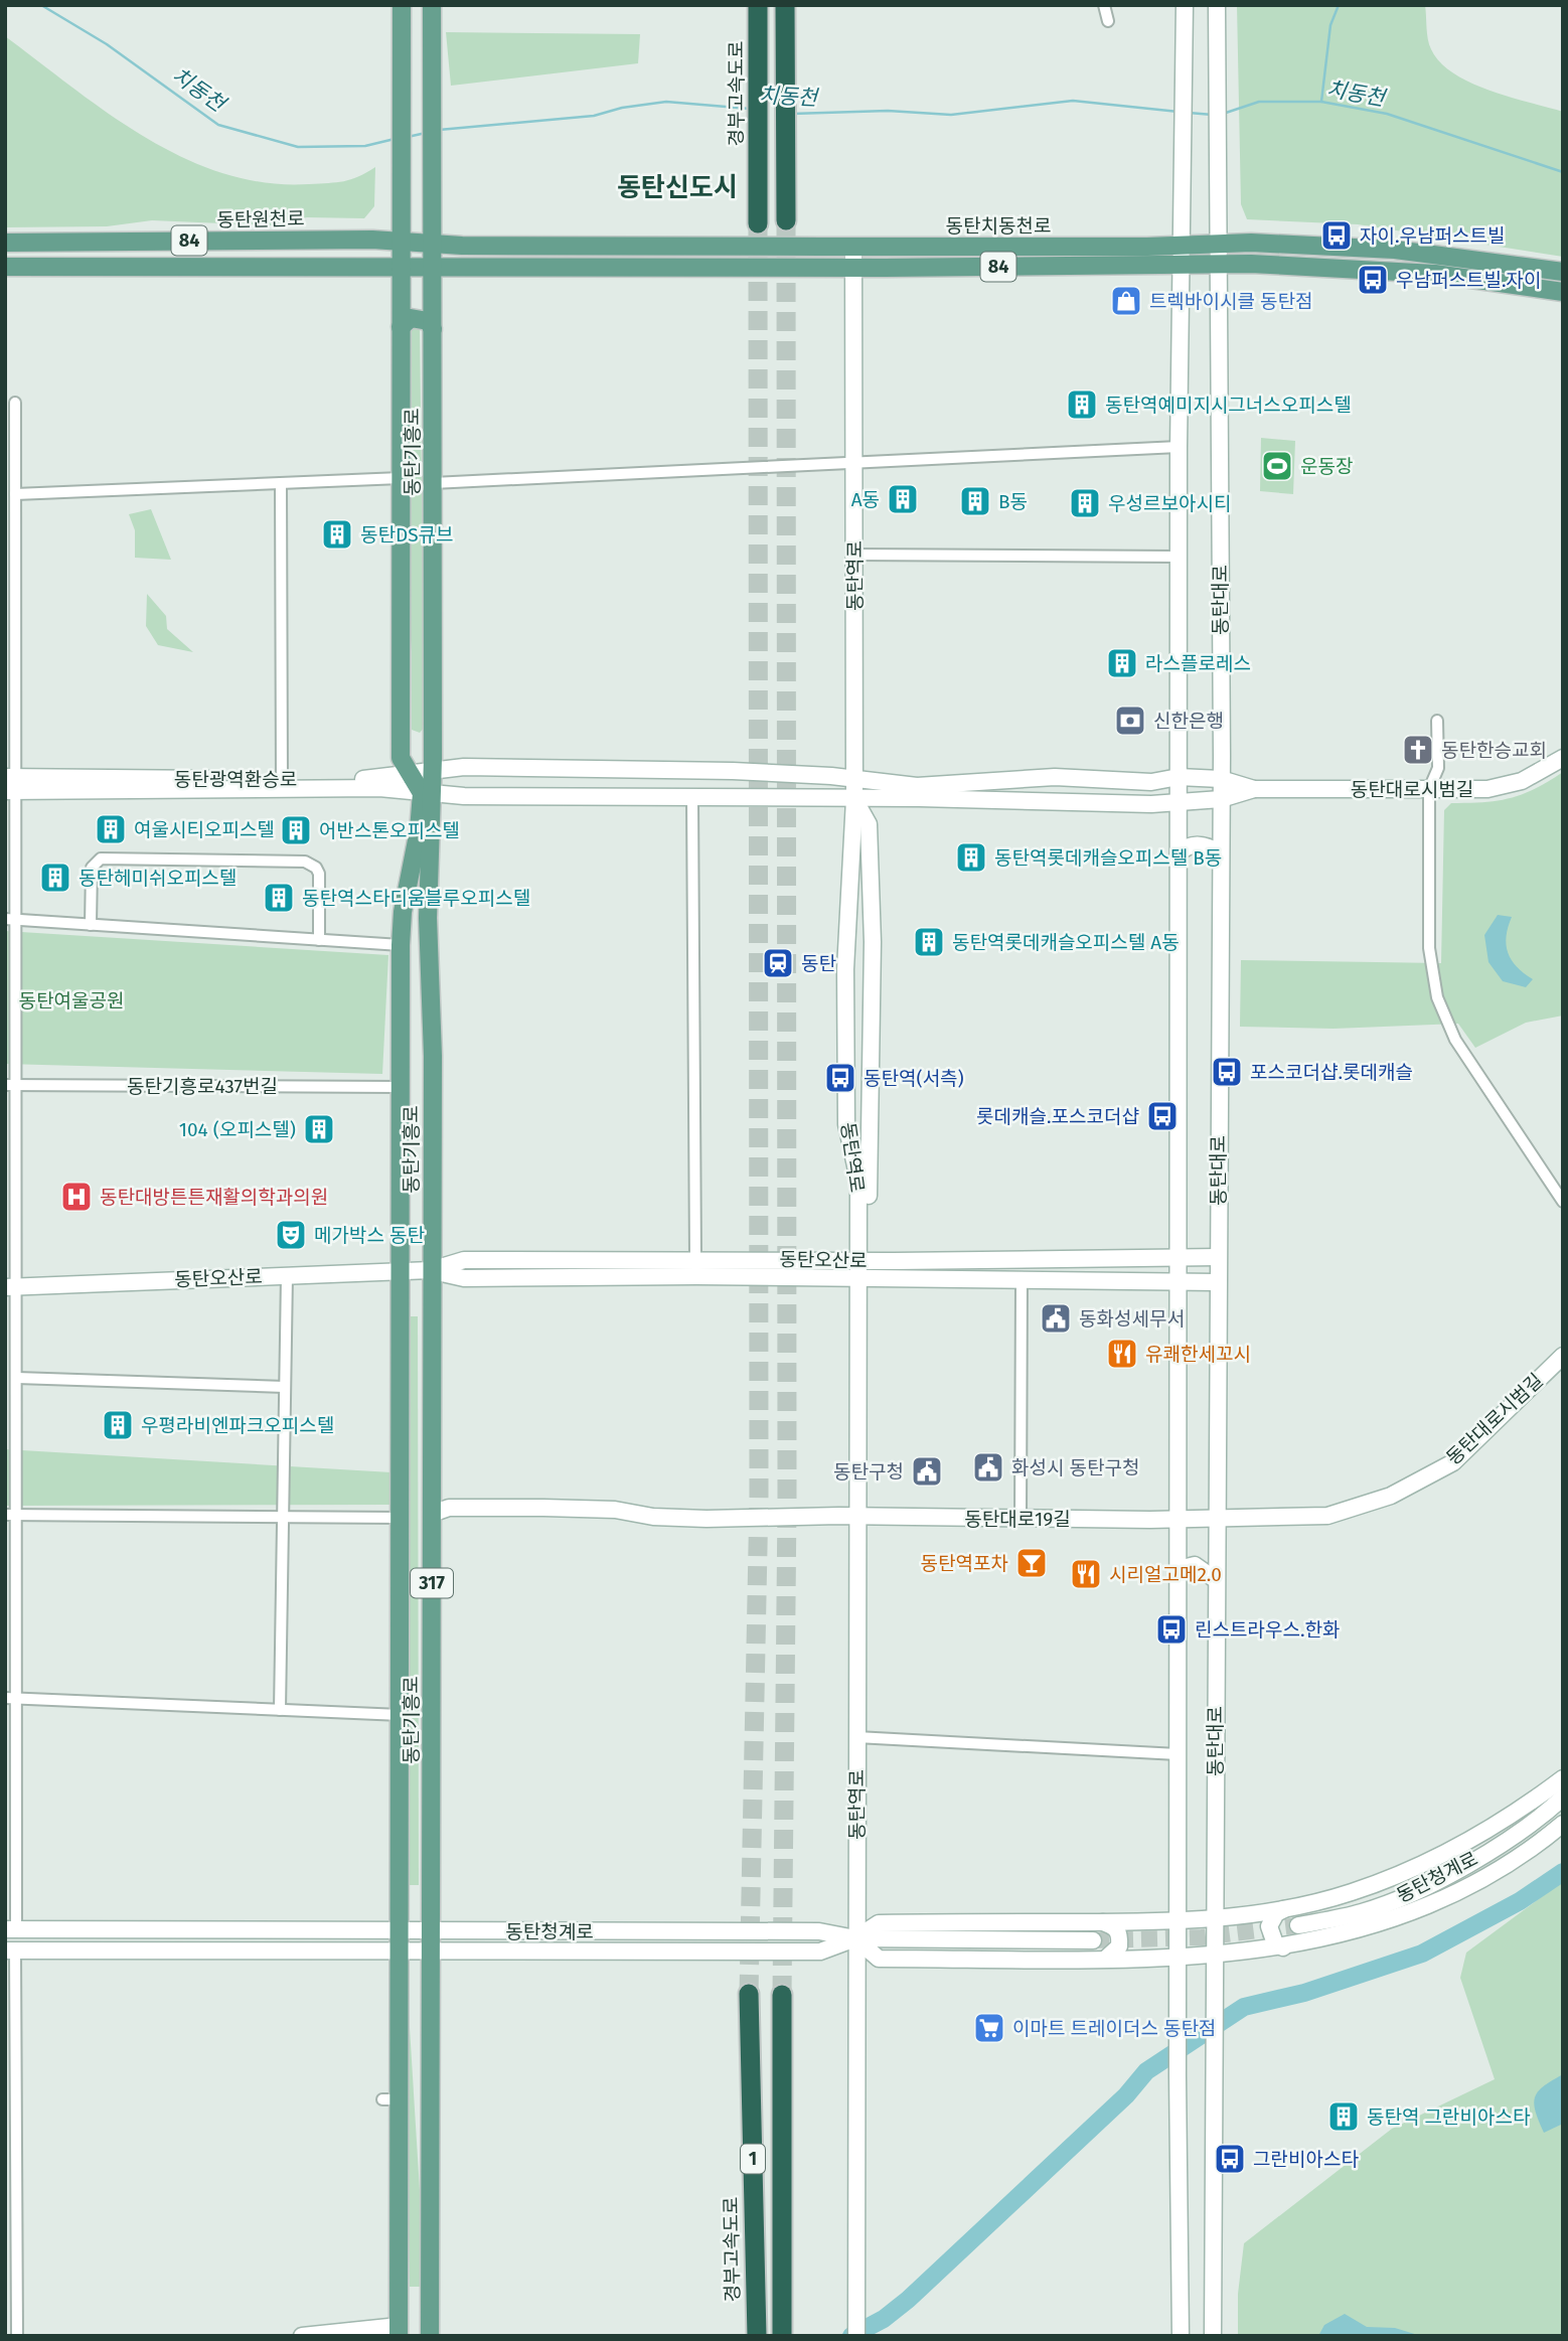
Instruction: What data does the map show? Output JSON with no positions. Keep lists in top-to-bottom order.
{
  "streets": {
    "highway": ["경부고속도로", "1"],
    "main road": [
      "동탄원천로",
      "동탄치동천로",
      "84",
      "동탄기흥로",
      "317"
    ],
    "street": [
      "동탄역로",
      "동탄대로",
      "동탄광역환승로",
      "동탄대로시범길",
      "동탄기흥로437번길",
      "동탄오산로",
      "동탄대로19길",
      "동탄청계로"
    ]
  },
  "crossings": [
    ["동탄원천로", "동탄치동천로"],
    ["동탄원천로", "동탄기흥로"],
    ["동탄치동천로", "동탄기흥로"],
    ["동탄치동천로", "동탄역로"],
    ["동탄치동천로", "동탄대로"],
    ["84", "동탄기흥로"],
    ["84", "동탄역로"],
    ["84", "동탄대로"],
    ["동탄기흥로", "동탄광역환승로"],
    ["동탄기흥로", "동탄기흥로437번길"],
    ["동탄기흥로", "동탄오산로"],
    ["동탄기흥로", "동탄대로19길"],
    ["동탄기흥로", "동탄청계로"],
    ["동탄역로", "동탄대로"],
    ["동탄역로", "동탄광역환승로"],
    ["동탄역로", "동탄오산로"],
    ["동탄역로", "동탄대로19길"],
    ["동탄역로", "동탄청계로"],
    ["동탄대로", "동탄대로시범길"],
    ["동탄대로", "동탄오산로"],
    ["동탄대로", "동탄대로19길"],
    ["동탄대로시범길", "동탄대로19길"]
  ],
  "districts": ["동탄신도시"],
  "water": ["치동천"],
  "parks": ["동탄여울공원"],
  "places": {
    "bus stop": [
      "자이.우남퍼스트빌",
      "우남퍼스트빌.자이",
      "포스코더샵.롯데캐슬",
      "동탄역(서측)",
      "롯데캐슬.포스코더샵",
      "린스트라우스.한화",
      "그란비아스타"
    ],
    "shop": ["트렉바이시클 동탄점"],
    "building": [
      "동탄역예미지시그너스오피스텔",
      "A동",
      "B동",
      "우성르보아시티",
      "동탄DS큐브",
      "라스플로레스",
      "여울시티오피스텔",
      "어반스톤오피스텔",
      "동탄역롯데캐슬오피스텔 B동",
      "동탄헤미쉬오피스텔",
      "동탄역스타디움블루오피스텔",
      "동탄역롯데캐슬오피스텔 A동",
      "104 (오피스텔)",
      "우평라비엔파크오피스텔",
      "동탄역 그란비아스타"
    ],
    "sports": ["운동장"],
    "bank": ["신한은행"],
    "church": ["동탄한승교회"],
    "station": ["동탄"],
    "hospital": ["동탄대방튼튼재활의학과의원"],
    "theatre": ["메가박스 동탄"],
    "public building": ["동화성세무서", "화성시 동탄구청", "동탄구청"],
    "restaurant": ["유쾌한세꼬시", "시리얼고메2.0"],
    "bar": ["동탄역포차"],
    "supermarket": ["이마트 트레이더스 동탄점"]
  }
}
